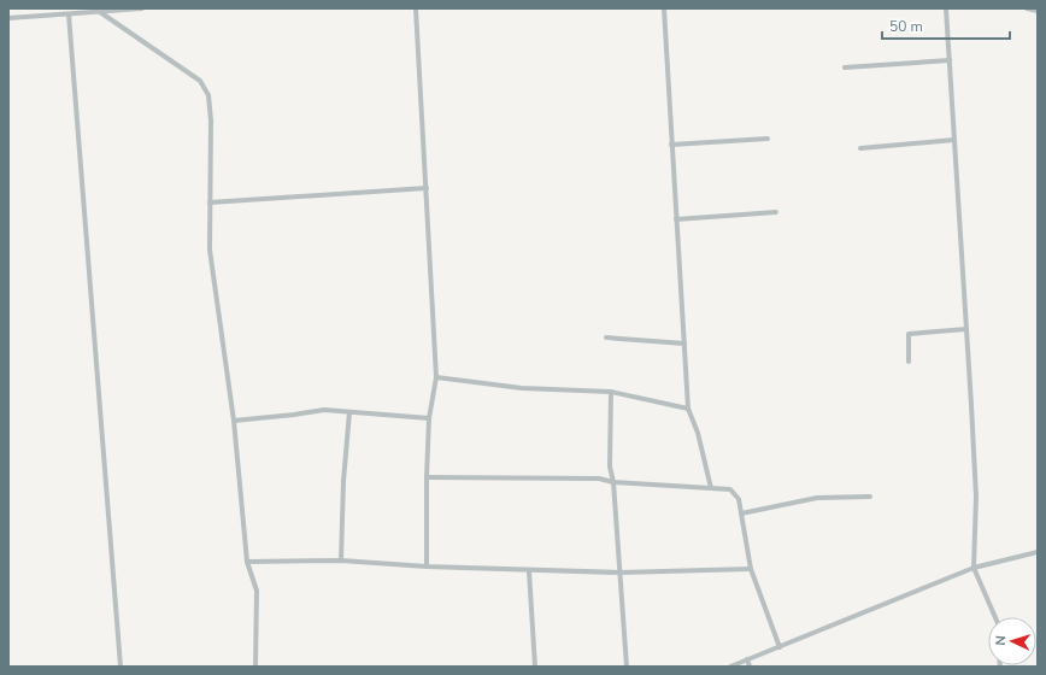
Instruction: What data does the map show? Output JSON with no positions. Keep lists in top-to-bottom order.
{
  "scale_bar": "50 m",
  "north": "left"
}
